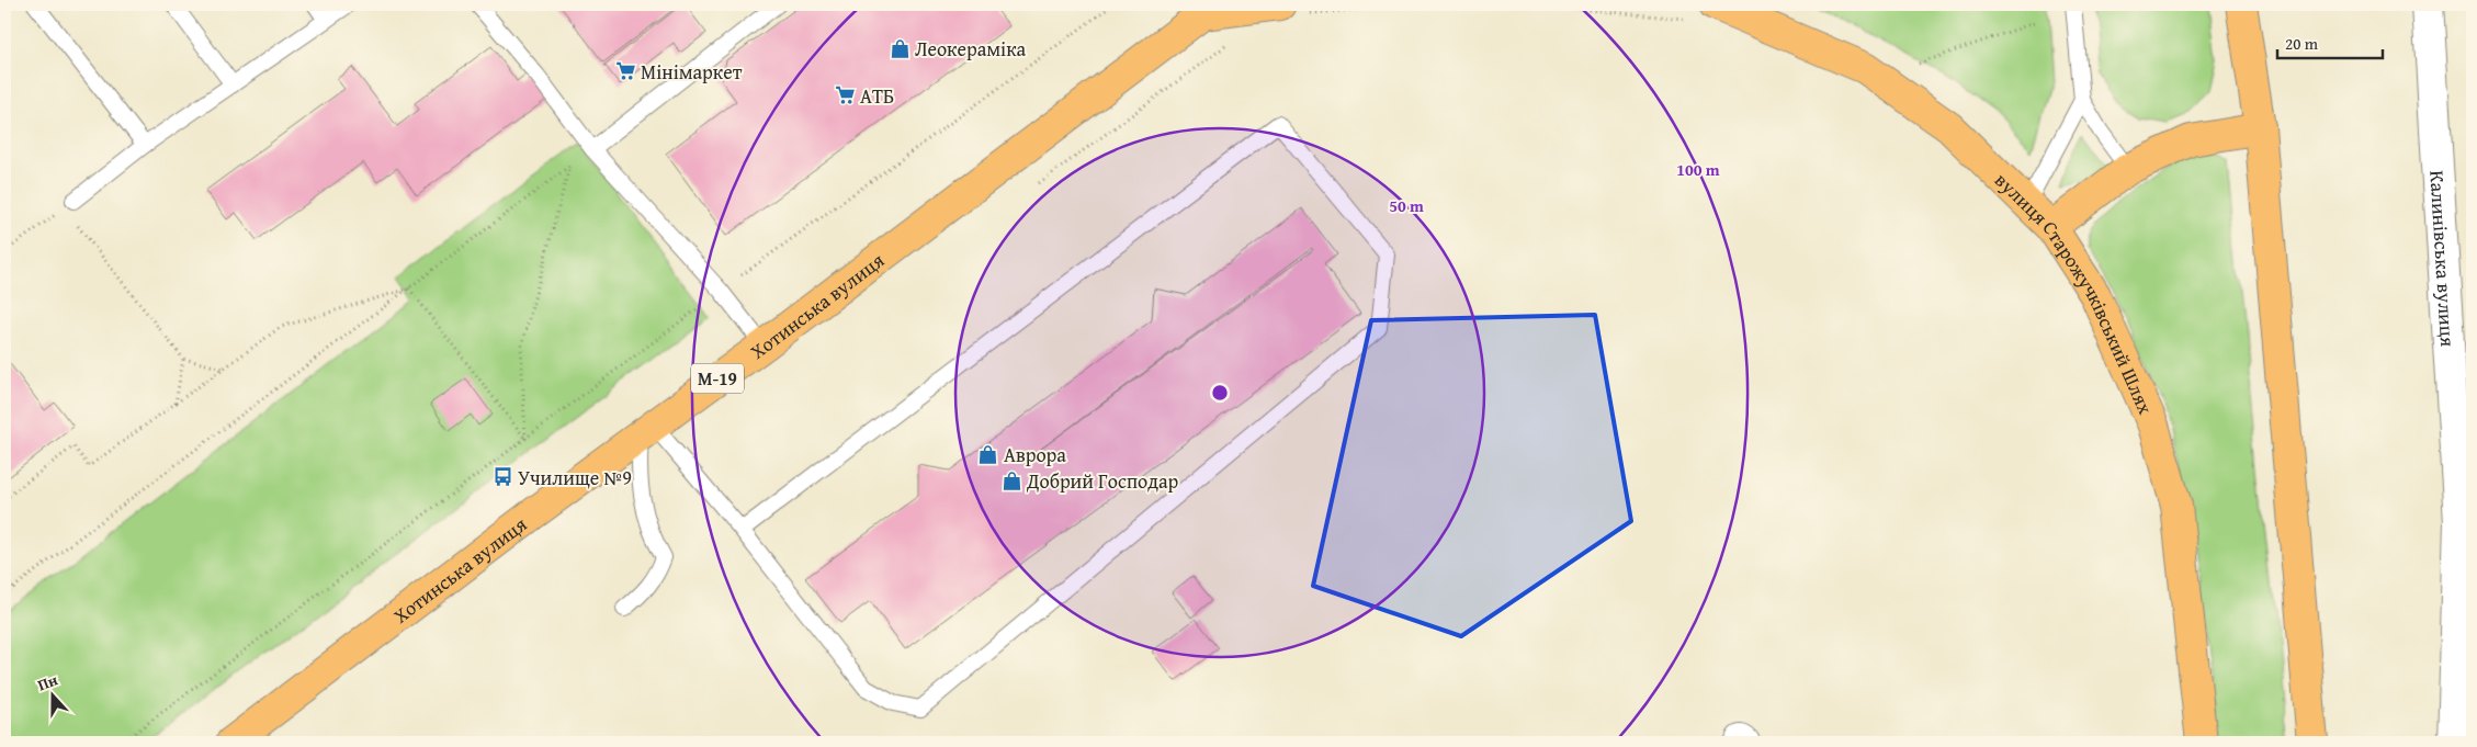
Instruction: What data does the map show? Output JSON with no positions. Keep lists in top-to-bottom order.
{
  "streets": {
    "main road": ["вулиця Старожучківський Шлях", "Хотинська вулиця", "М-19"],
    "street": ["Калинівська вулиця"]
  },
  "places": {
    "shop": ["Леокераміка", "Аврора", "Добрий Господар"],
    "supermarket": ["Мінімаркет", "АТБ"],
    "bus stop": ["Училище №9"]
  },
  "scale_bar": "20 m",
  "north": "top",
  "rings": ["100 m", "50 m"]
}
